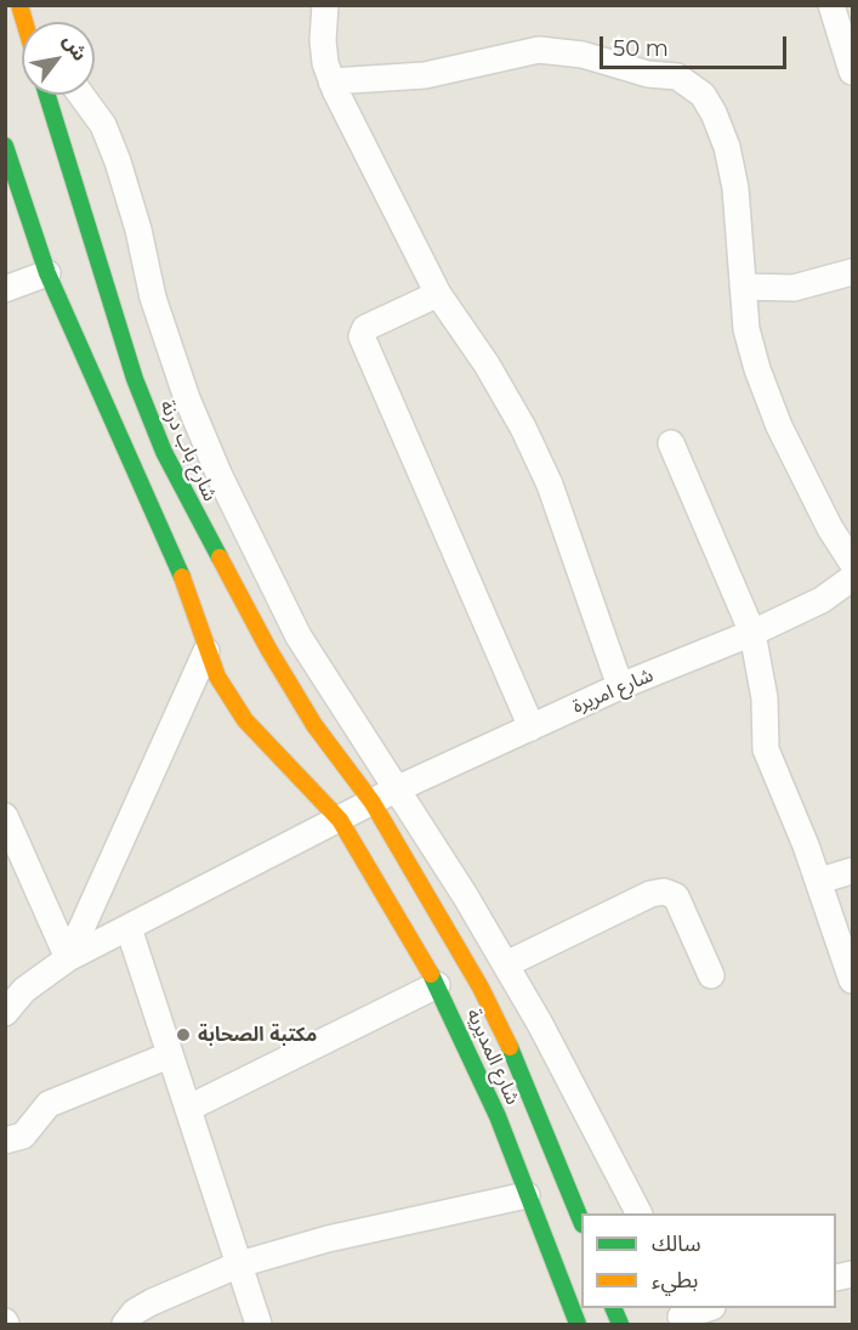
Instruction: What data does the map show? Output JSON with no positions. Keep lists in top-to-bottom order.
{
  "streets": {
    "main road": ["شارع باب درنة", "شارع المديرية"],
    "street": ["شارع امريرة"]
  },
  "crossings": [
    ["شارع باب درنة", "شارع امريرة"],
    ["شارع باب درنة", "شارع المديرية"],
    ["شارع امريرة", "شارع المديرية"]
  ],
  "places": ["مكتبة الصحابة"],
  "legend": ["سالك", "بطيء"],
  "scale_bar": "50 m",
  "north": "top right"
}
